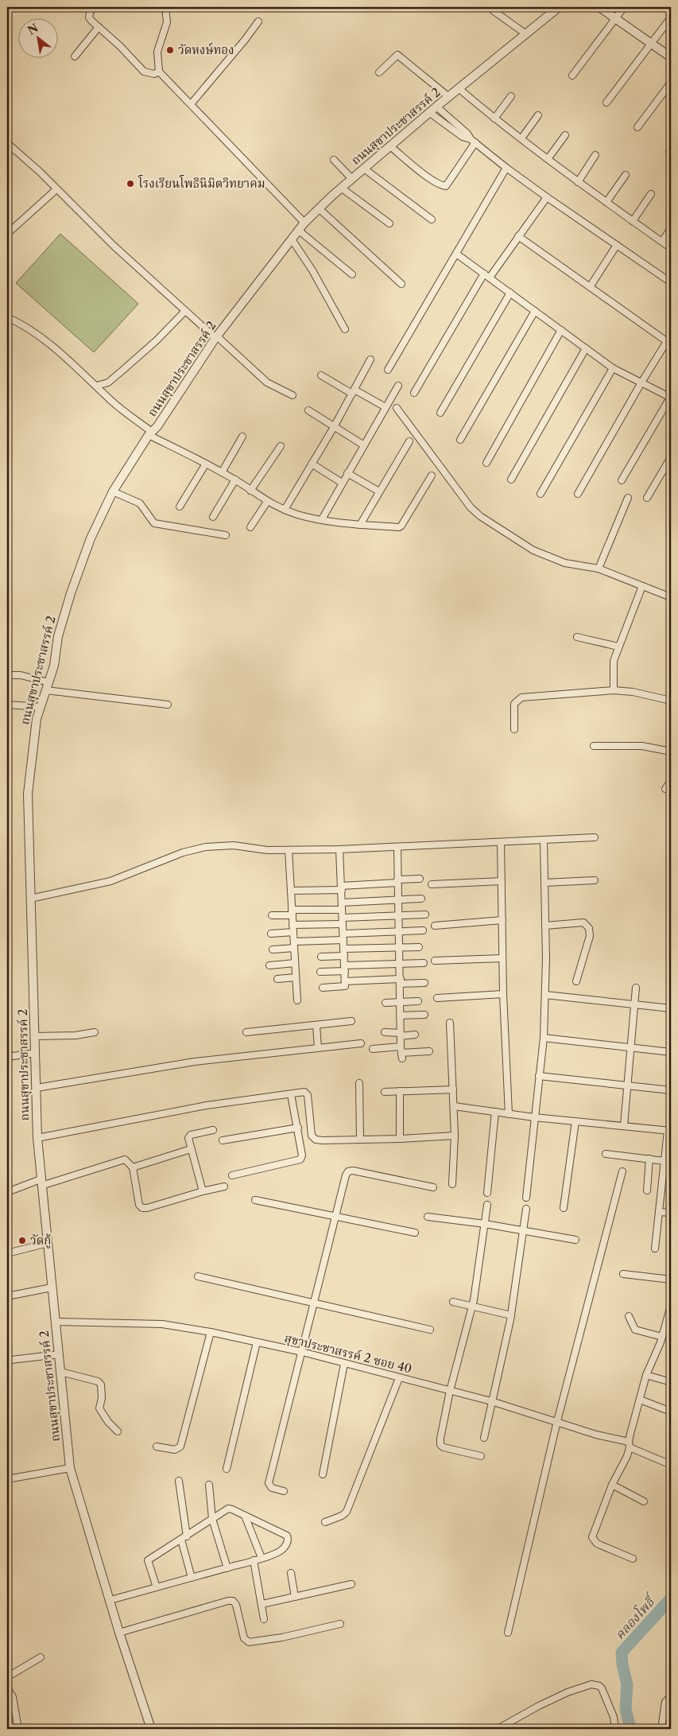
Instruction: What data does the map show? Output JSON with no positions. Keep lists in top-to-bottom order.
{
  "streets": {
    "street": ["ถนนสุขาประชาสรรค์ 2", "สุขาประชาสรรค์ 2 ซอย 40"]
  },
  "crossings": [
    ["ถนนสุขาประชาสรรค์ 2", "สุขาประชาสรรค์ 2 ซอย 40"]
  ],
  "water": ["คลองโพธิ์"],
  "places": ["วัดหงษ์ทอง", "โรงเรียนโพธินิมิตวิทยาคม", "วัดกู้"],
  "north": "top left"
}
